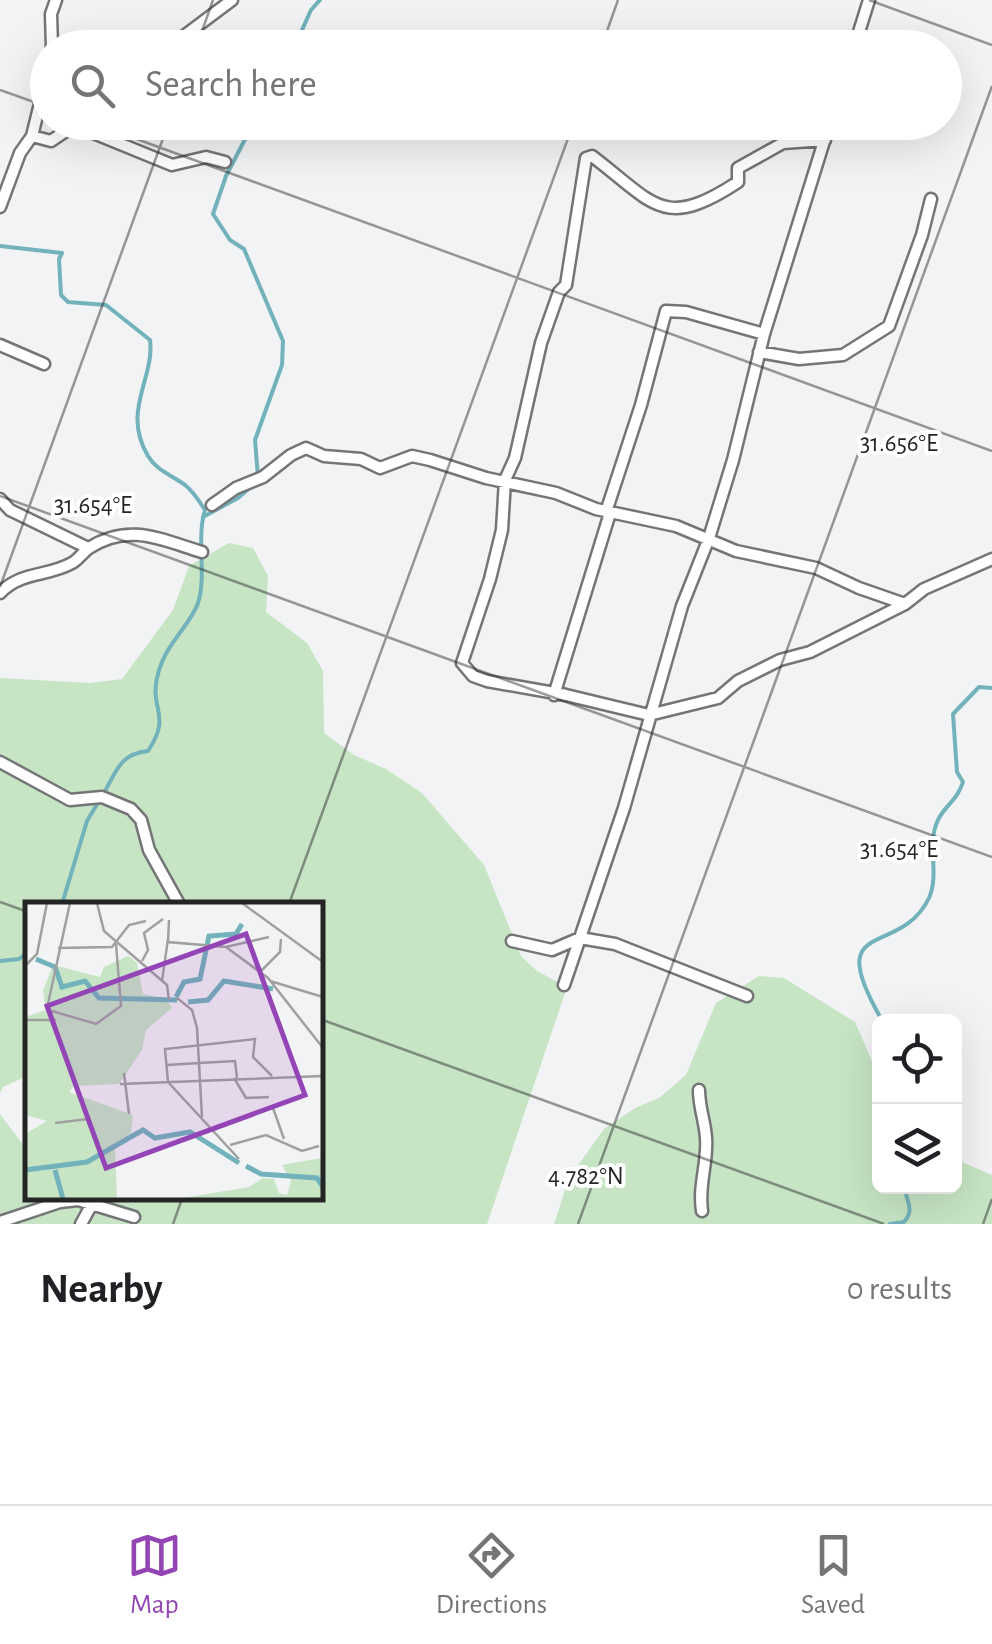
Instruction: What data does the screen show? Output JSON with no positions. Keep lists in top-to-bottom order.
{
  "page": {
    "search": "Search here",
    "heading": ["Nearby", "0 results"],
    "nav": ["Map", "Directions", "Saved"]
  },
  "coordinates": ["31.656°E", "31.654°E", "4.782°N"]
}
